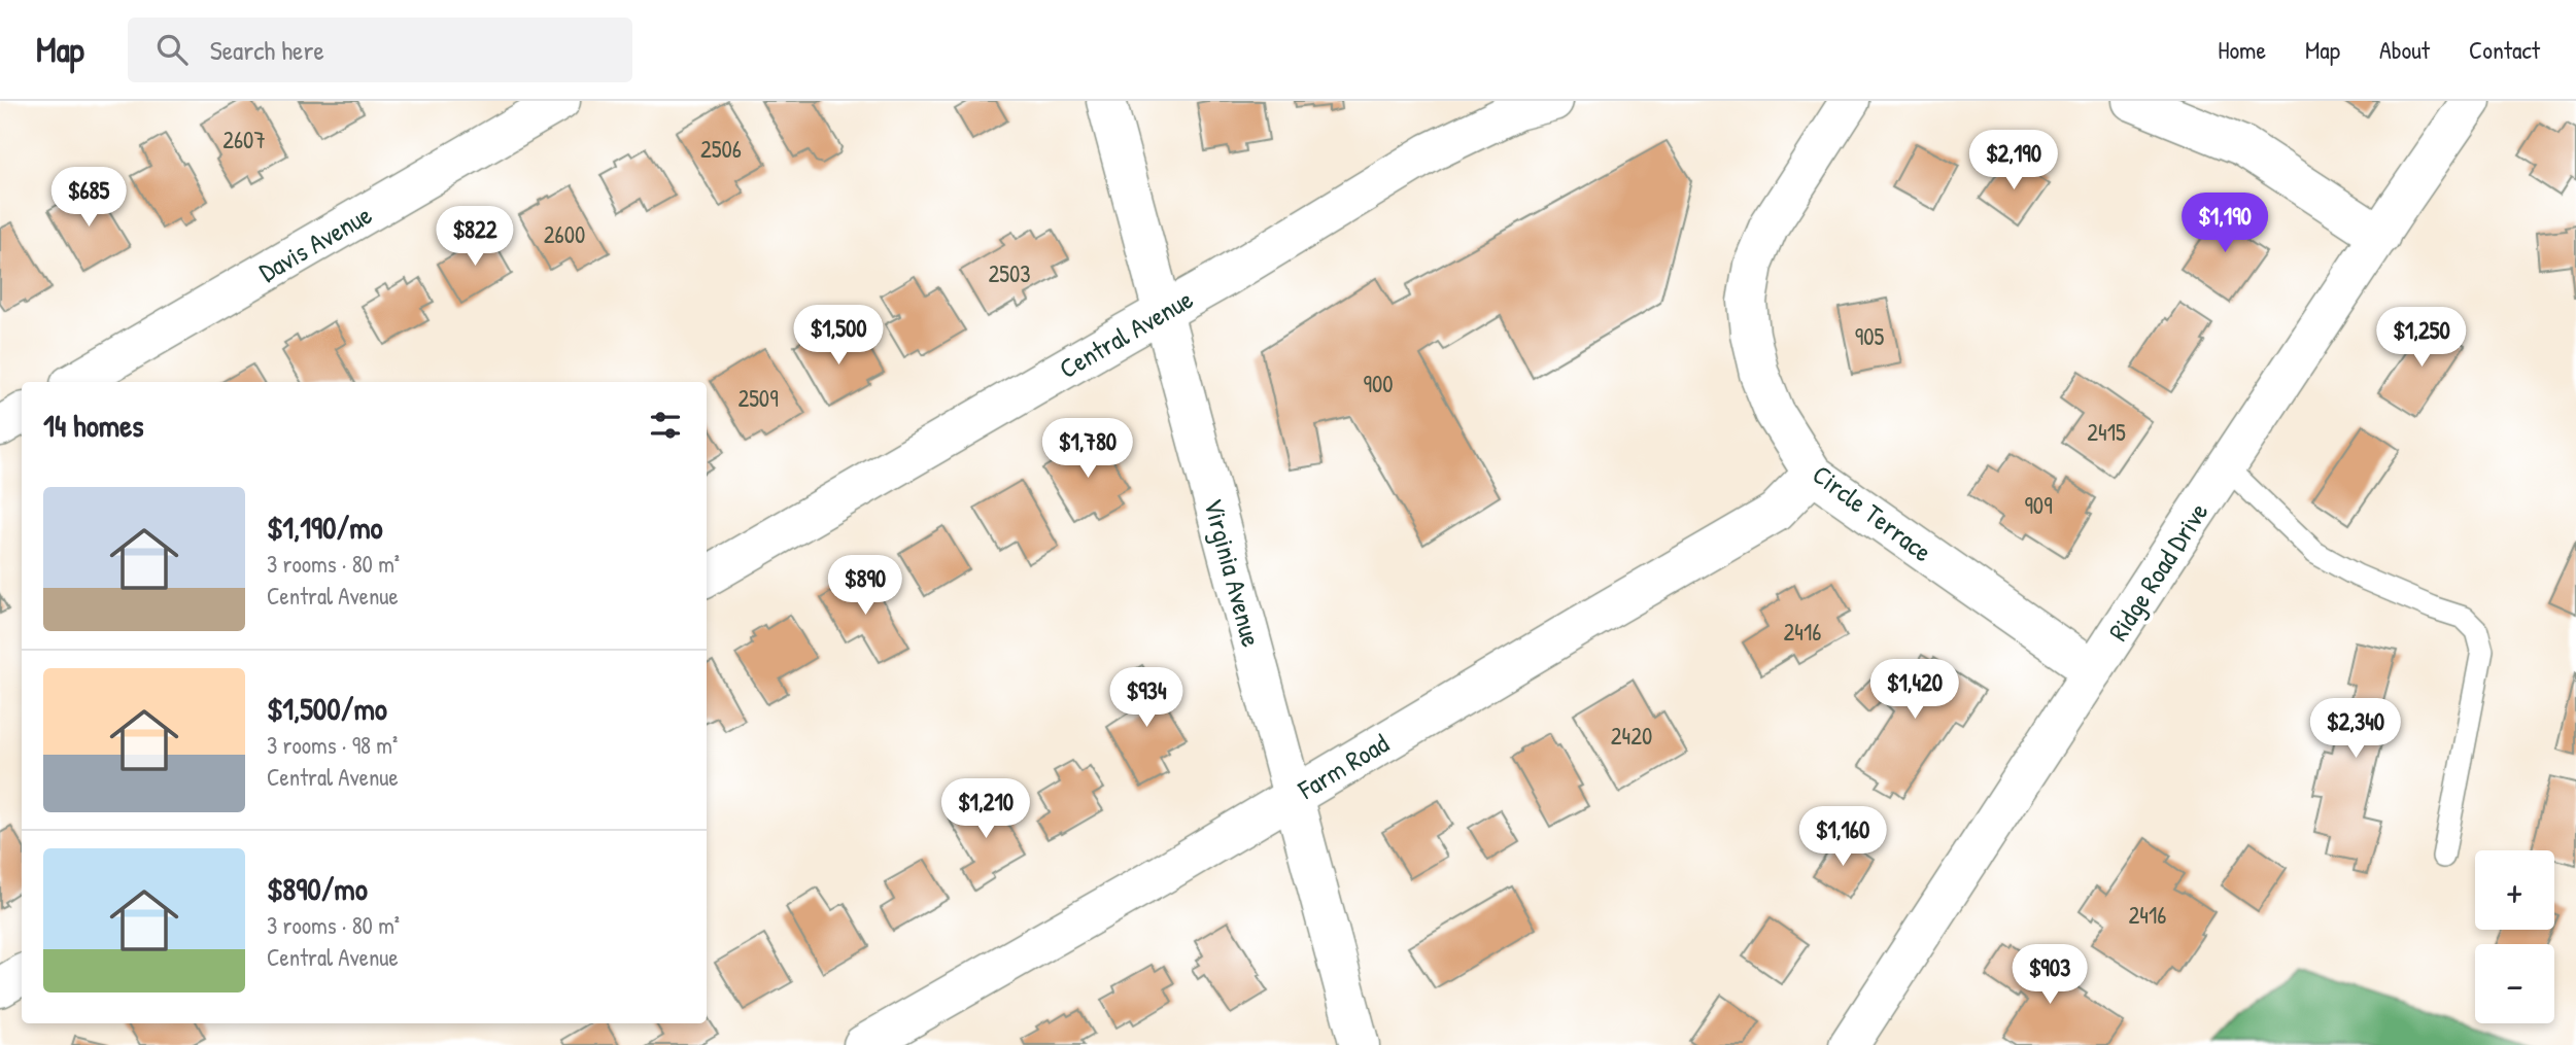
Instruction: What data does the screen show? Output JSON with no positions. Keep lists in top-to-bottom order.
{
  "streets": {
    "street": [
      "Davis Avenue",
      "Central Avenue",
      "Circle Terrace",
      "Ridge Road Drive",
      "Virginia Avenue",
      "Farm Road"
    ]
  },
  "crossings": [
    ["Central Avenue", "Virginia Avenue"],
    ["Circle Terrace", "Ridge Road Drive"],
    ["Circle Terrace", "Farm Road"],
    ["Virginia Avenue", "Farm Road"]
  ],
  "house_numbers": [
    "2607",
    "2506",
    "2600",
    "2503",
    "905",
    "900",
    "2509",
    "2415",
    "909",
    "2416",
    "2420",
    "2416"
  ],
  "page": {
    "header": "Map",
    "search": "Search here",
    "nav": [
      "Home",
      "Map",
      "About",
      "Contact"
    ],
    "price": [
      "$2,190",
      "$685",
      "$1,190",
      "$822",
      "$1,500",
      "$1,250",
      "$1,780",
      "$890",
      "$1,420",
      "$934",
      "$2,340",
      "$1,210",
      "$1,160",
      "$903"
    ],
    "heading": "14 homes",
    "list": [
      {
        "name": "$1,190/mo",
        "note": "3 rooms · 80 m² · Central Avenue"
      },
      {
        "name": "$1,500/mo",
        "note": "3 rooms · 98 m² · Central Avenue"
      },
      {
        "name": "$890/mo",
        "note": "3 rooms · 80 m² · Central Avenue"
      }
    ],
    "map_buttons": ["+", "−"]
  }
}
